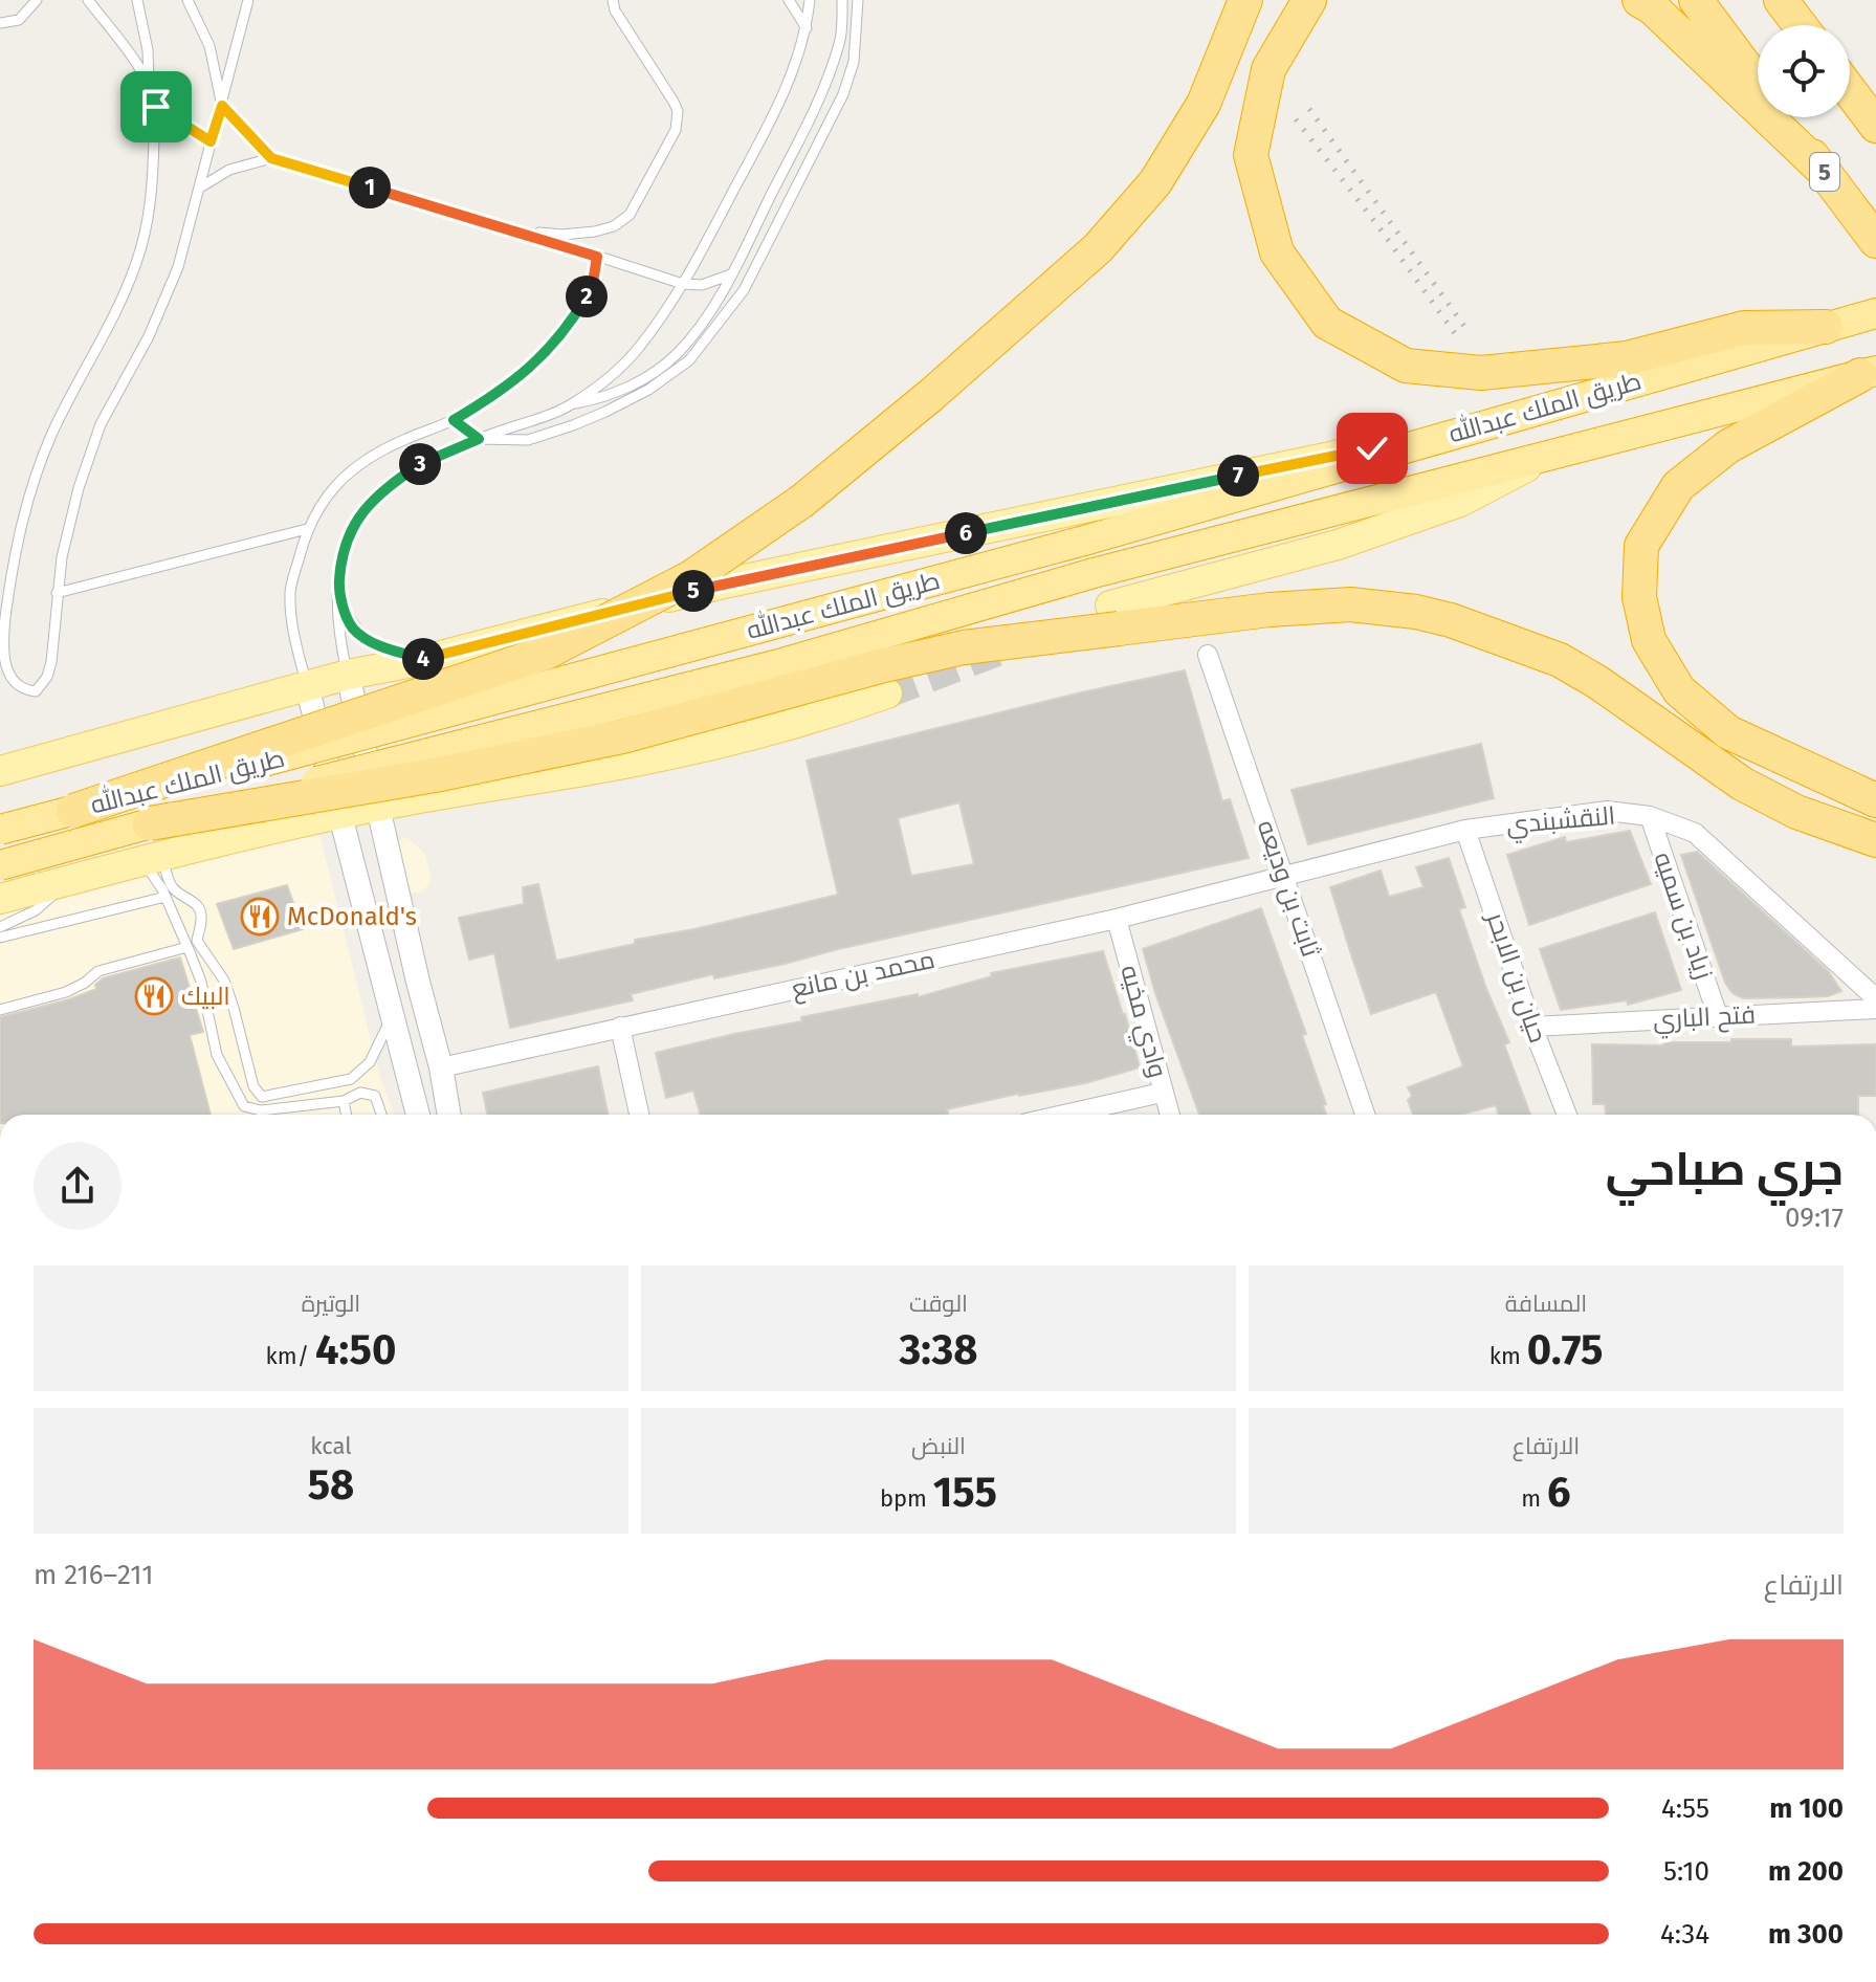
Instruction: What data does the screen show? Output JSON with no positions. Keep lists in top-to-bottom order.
{
  "streets": {
    "highway": ["5", "طريق الملك عبدالله"],
    "street": [
      "النقشبندي",
      "ثابت بن وديعه",
      "زياد بن سميه",
      "محمد بن مانع",
      "حيان بن الابحر",
      "فتح الباري",
      "وادي مخيه"
    ]
  },
  "crossings": [
    ["النقشبندي", "ثابت بن وديعه"],
    ["النقشبندي", "زياد بن سميه"],
    ["النقشبندي", "محمد بن مانع"],
    ["النقشبندي", "حيان بن الابحر"],
    ["ثابت بن وديعه", "محمد بن مانع"],
    ["زياد بن سميه", "فتح الباري"],
    ["محمد بن مانع", "وادي مخيه"],
    ["حيان بن الابحر", "فتح الباري"]
  ],
  "places": {
    "restaurant": ["McDonald's", "البيك"]
  },
  "page": {
    "pins": [
      "1",
      "2",
      "3",
      "7",
      "6",
      "5",
      "4"
    ],
    "heading": ["جري صباحي", "09:17"],
    "stats": [
      ["المسافة", "0.75 km"],
      ["الوقت", "3:38"],
      ["الوتيرة", "4:50 /km"],
      ["الارتفاع", "6 m"],
      ["النبض", "155 bpm"],
      ["kcal", "58"]
    ],
    "chart": ["الارتفاع", "211–216 m"],
    "list": [
      {
        "name": "100 m",
        "note": "4:55"
      },
      {
        "name": "200 m",
        "note": "5:10"
      },
      {
        "name": "300 m",
        "note": "4:34"
      }
    ]
  }
}
